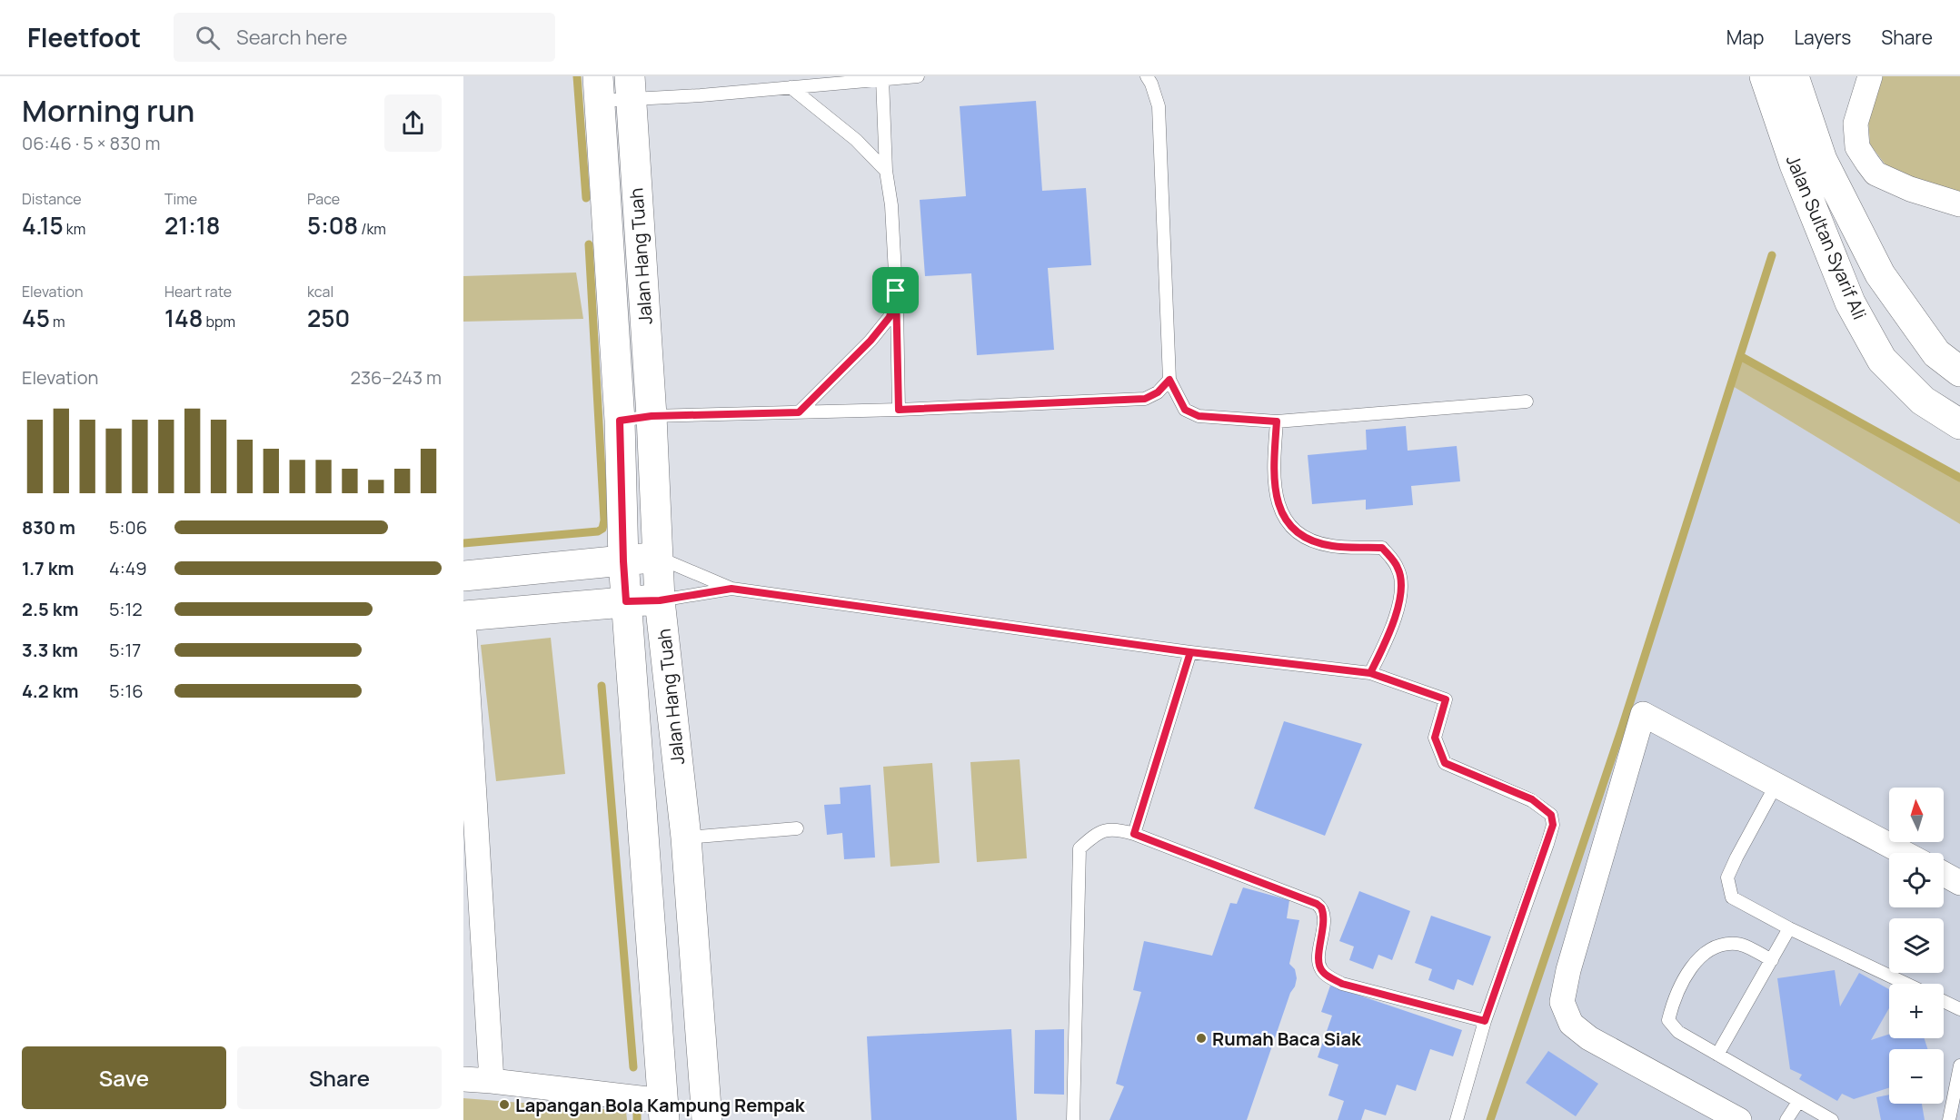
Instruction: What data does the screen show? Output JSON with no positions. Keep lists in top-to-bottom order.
{
  "streets": {
    "main road": ["Jalan Sultan Syarif Ali", "Jalan Hang Tuah"]
  },
  "places": ["Rumah Baca Siak", "Lapangan Bola Kampung Rempak"],
  "north": "top",
  "page": {
    "header": "Fleetfoot",
    "search": "Search here",
    "nav": ["Map", "Layers", "Share"],
    "heading": ["Morning run", "06:46 · 5 × 830 m"],
    "stats": [
      ["Distance", "4.15 km"],
      ["Time", "21:18"],
      ["Pace", "5:08 /km"],
      ["Elevation", "45 m"],
      ["Heart rate", "148 bpm"],
      ["kcal", "250"]
    ],
    "chart": ["Elevation", "236–243 m"],
    "list": [
      {
        "name": "830 m",
        "note": "5:06"
      },
      {
        "name": "1.7 km",
        "note": "4:49"
      },
      {
        "name": "2.5 km",
        "note": "5:12"
      },
      {
        "name": "3.3 km",
        "note": "5:17"
      },
      {
        "name": "4.2 km",
        "note": "5:16"
      }
    ],
    "map_buttons": ["+", "−"],
    "buttons": ["Save", "Share"]
  }
}
